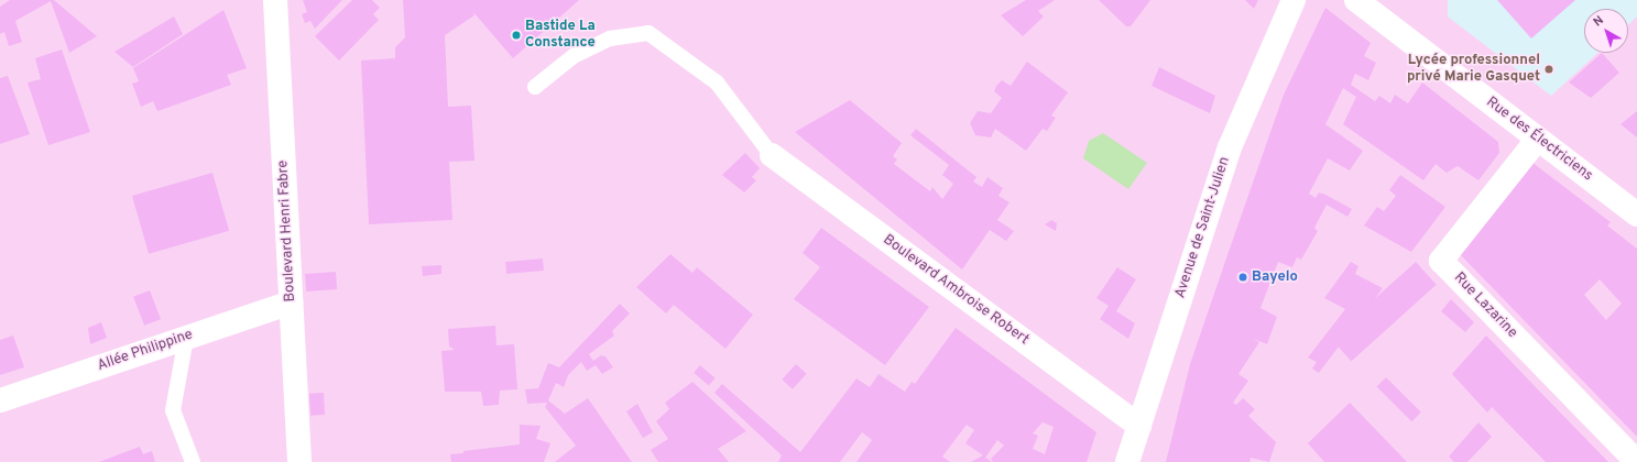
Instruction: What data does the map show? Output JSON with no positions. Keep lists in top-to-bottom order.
{
  "streets": {
    "street": [
      "Rue des Électriciens",
      "Avenue de Saint-Julien",
      "Boulevard Henri Fabre",
      "Boulevard Ambroise Robert",
      "Rue Lazarine",
      "Allée Philippine"
    ]
  },
  "crossings": [
    ["Rue des Électriciens", "Rue Lazarine"],
    ["Avenue de Saint-Julien", "Boulevard Ambroise Robert"],
    ["Boulevard Henri Fabre", "Allée Philippine"]
  ],
  "places": ["Bastide La Constance", "Lycée professionnel privé Marie Gasquet", "Bayelo"],
  "north": "top left"
}
